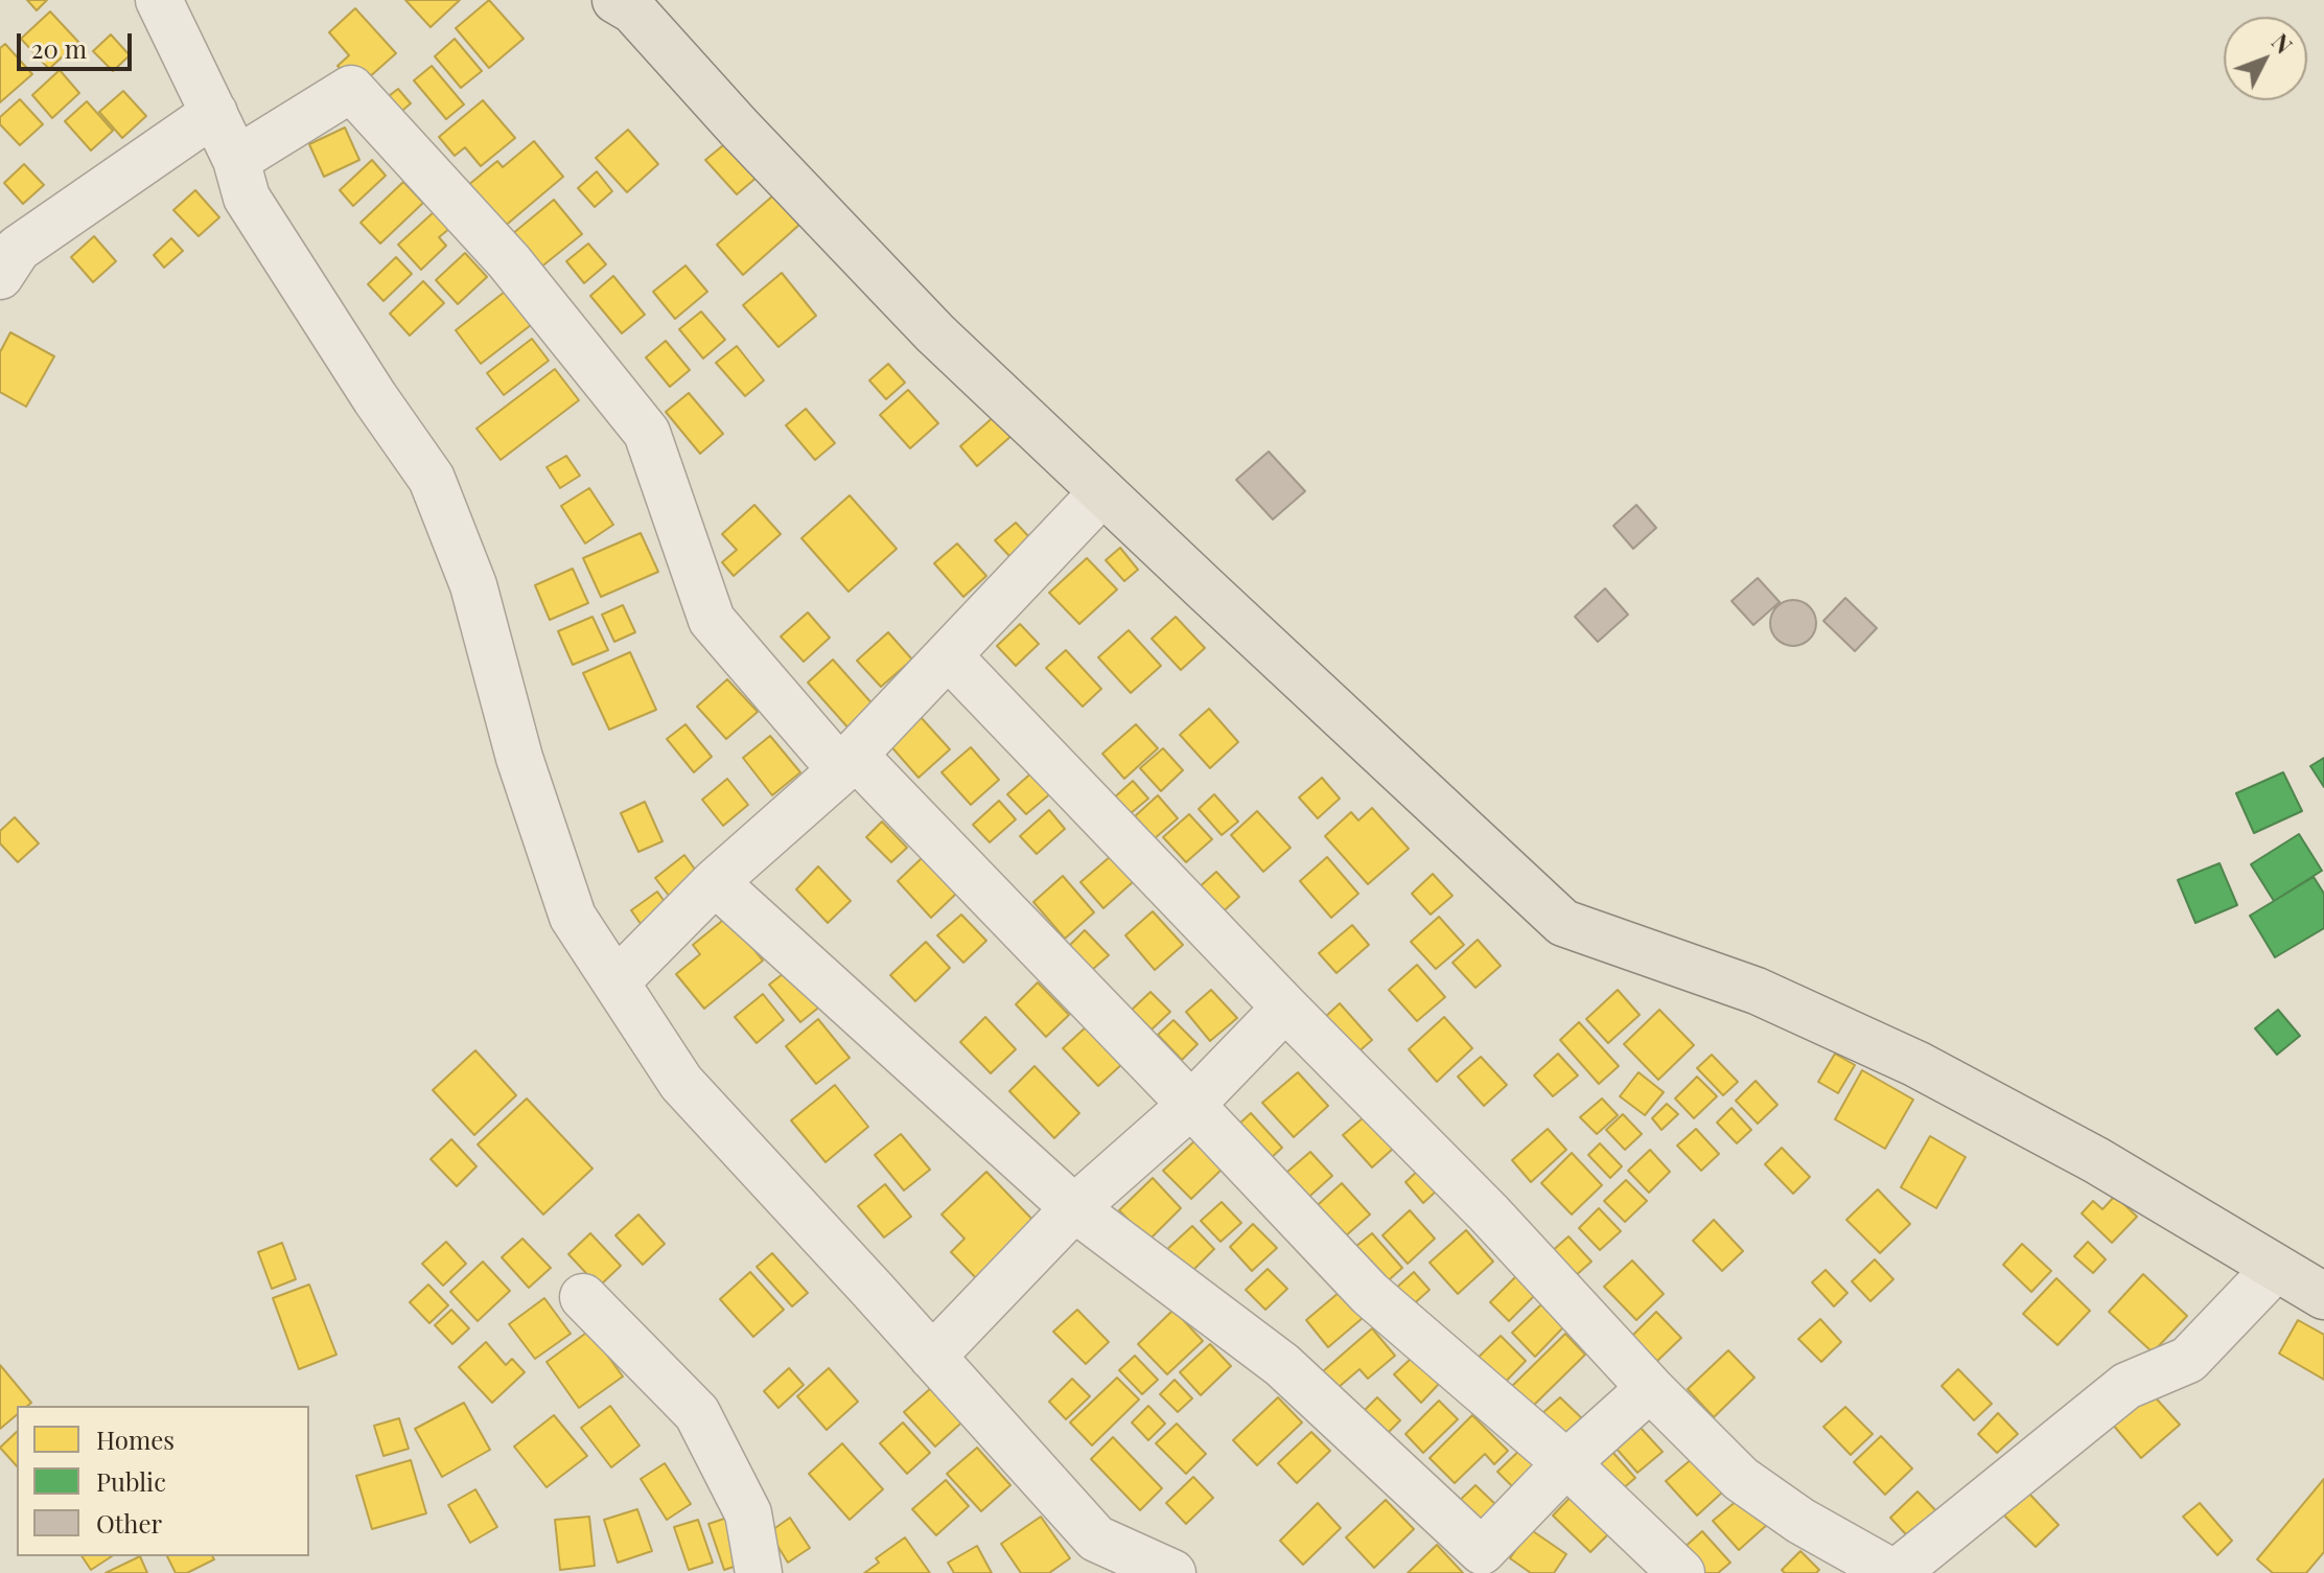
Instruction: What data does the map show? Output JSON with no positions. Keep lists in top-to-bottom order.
{
  "legend": ["Homes", "Public", "Other"],
  "scale_bar": "20 m",
  "north": "top right"
}
